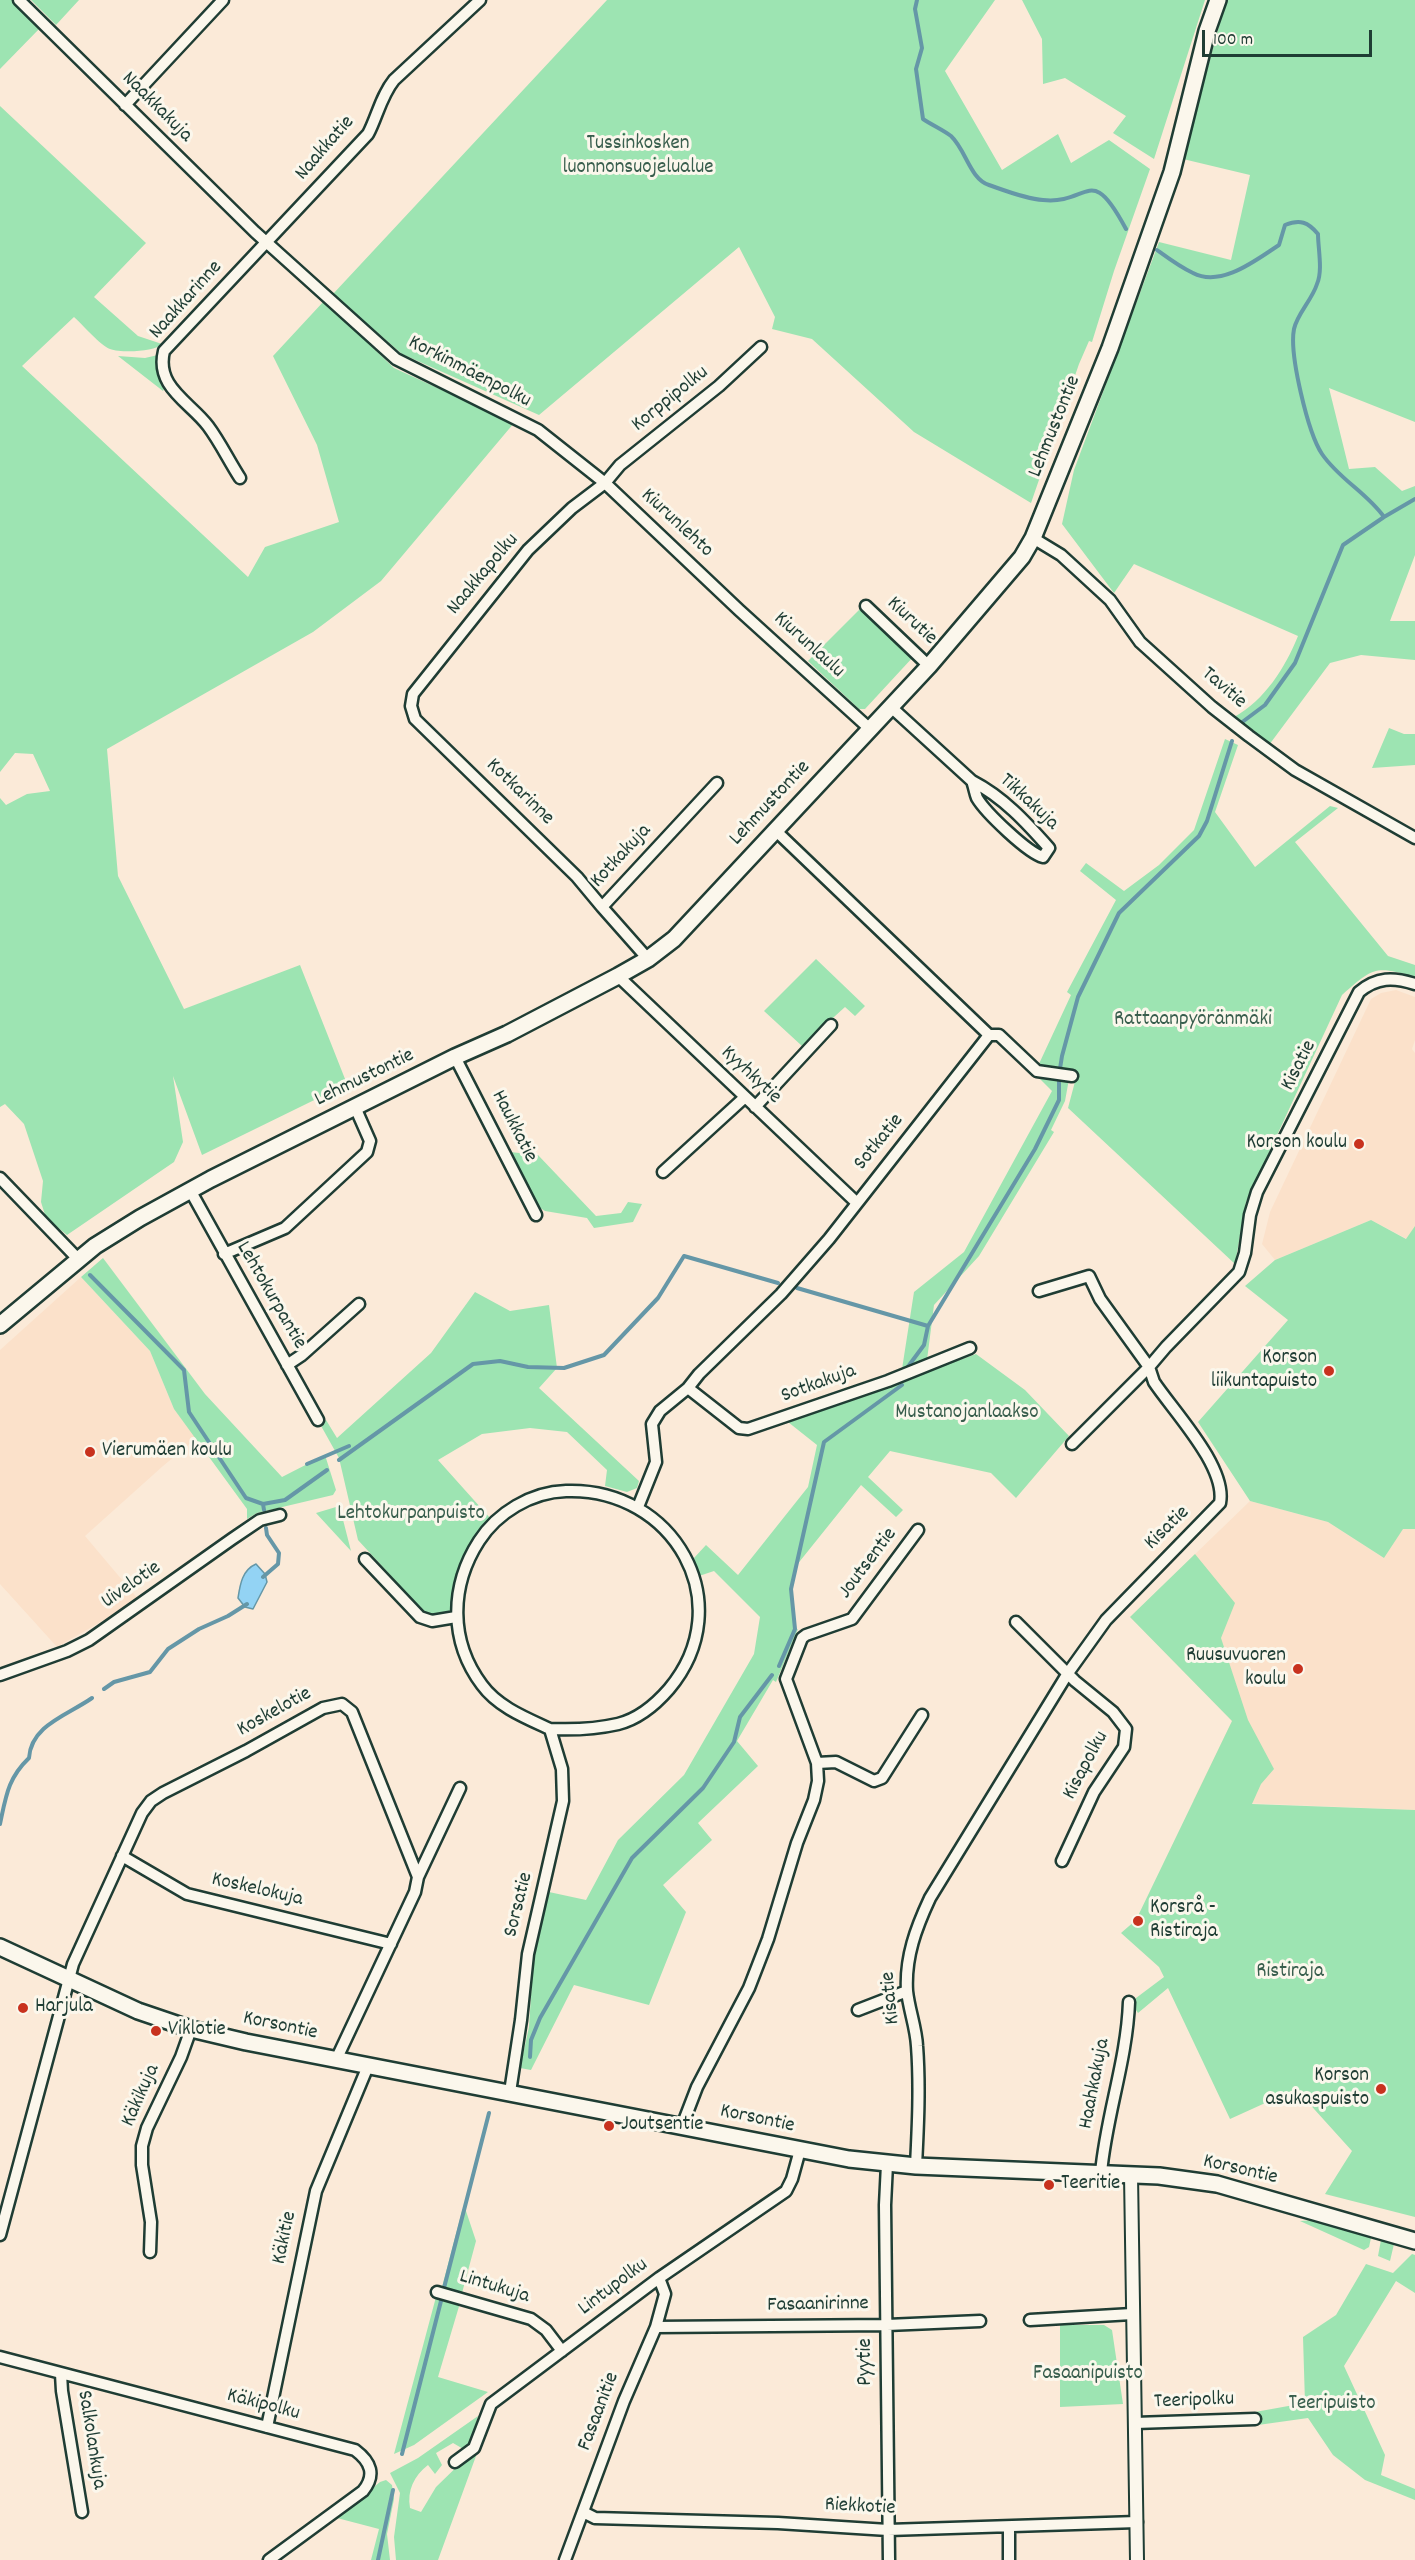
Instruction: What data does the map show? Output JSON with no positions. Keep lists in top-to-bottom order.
{
  "streets": {
    "main road": ["Lehmustontie", "Korsontie"],
    "street": [
      "Naakkakuja",
      "Naakkatie",
      "Naakkarinne",
      "Korkinmäenpolku",
      "Korppipolku",
      "Kiurunlehto",
      "Naakkapolku",
      "Kiurutie",
      "Kiurunlaulu",
      "Tavitie",
      "Kotkarinne",
      "Tikkakuja",
      "Kotkakuja",
      "Kisatie",
      "Kyyhkytie",
      "Haukkatie",
      "Sotkatie",
      "Lehtokurpantie",
      "Sotkakuja",
      "Joutsentie",
      "Uivelotie",
      "Koskelotie",
      "Kisapolku",
      "Koskelokuja",
      "Sorsatie",
      "Haahkakuja",
      "Käkikuja",
      "Käkitie",
      "Lintukuja",
      "Lintupolku",
      "Fasaanirinne",
      "Pyytie",
      "Teeripolku",
      "Käkipolku",
      "Fasaanitie",
      "Salkolankuja",
      "Riekkotie"
    ]
  },
  "crossings": [
    ["Naakkakuja", "Naakkatie"],
    ["Naakkakuja", "Naakkarinne"],
    ["Naakkakuja", "Korkinmäenpolku"],
    ["Naakkatie", "Naakkarinne"],
    ["Naakkatie", "Korkinmäenpolku"],
    ["Naakkarinne", "Korkinmäenpolku"],
    ["Korkinmäenpolku", "Korppipolku"],
    ["Korkinmäenpolku", "Kiurunlehto"],
    ["Korkinmäenpolku", "Naakkapolku"],
    ["Korppipolku", "Kiurunlehto"],
    ["Korppipolku", "Naakkapolku"],
    ["Lehmustontie", "Kiurutie"],
    ["Lehmustontie", "Kiurunlaulu"],
    ["Lehmustontie", "Tavitie"],
    ["Lehmustontie", "Tikkakuja"],
    ["Lehmustontie", "Kotkakuja"],
    ["Lehmustontie", "Kyyhkytie"],
    ["Lehmustontie", "Haukkatie"],
    ["Lehmustontie", "Lehtokurpantie"],
    ["Kiurunlehto", "Naakkapolku"],
    ["Kiurunlehto", "Kiurunlaulu"],
    ["Naakkapolku", "Kotkarinne"],
    ["Kotkarinne", "Kotkakuja"],
    ["Kisatie", "Kisapolku"],
    ["Kisatie", "Korsontie"],
    ["Kyyhkytie", "Sotkatie"],
    ["Sotkatie", "Sotkakuja"],
    ["Joutsentie", "Korsontie"],
    ["Koskelotie", "Koskelokuja"],
    ["Koskelotie", "Korsontie"],
    ["Sorsatie", "Korsontie"],
    ["Korsontie", "Haahkakuja"],
    ["Korsontie", "Käkikuja"],
    ["Korsontie", "Käkitie"],
    ["Korsontie", "Lintupolku"],
    ["Korsontie", "Pyytie"],
    ["Käkitie", "Käkipolku"],
    ["Lintukuja", "Lintupolku"],
    ["Lintupolku", "Fasaanitie"],
    ["Fasaanirinne", "Pyytie"],
    ["Fasaanirinne", "Fasaanitie"],
    ["Pyytie", "Riekkotie"],
    ["Käkipolku", "Salkolankuja"],
    ["Fasaanitie", "Riekkotie"]
  ],
  "parks": [
    "Tussinkosken luonnonsuojelualue",
    "Rattaanpyöränmäki",
    "Mustanojanlaakso",
    "Lehtokurpanpuisto",
    "Ristiraja",
    "Fasaanipuisto",
    "Teeripuisto"
  ],
  "places": [
    "Korson koulu",
    "Korson liikuntapuisto",
    "Vierumäen koulu",
    "Ruusuvuoren koulu",
    "Korsrå - Ristiraja",
    "Harjula",
    "Viklotie",
    "Korson asukaspuisto",
    "Joutsentie",
    "Teeritie"
  ],
  "scale_bar": "100 m"
}
